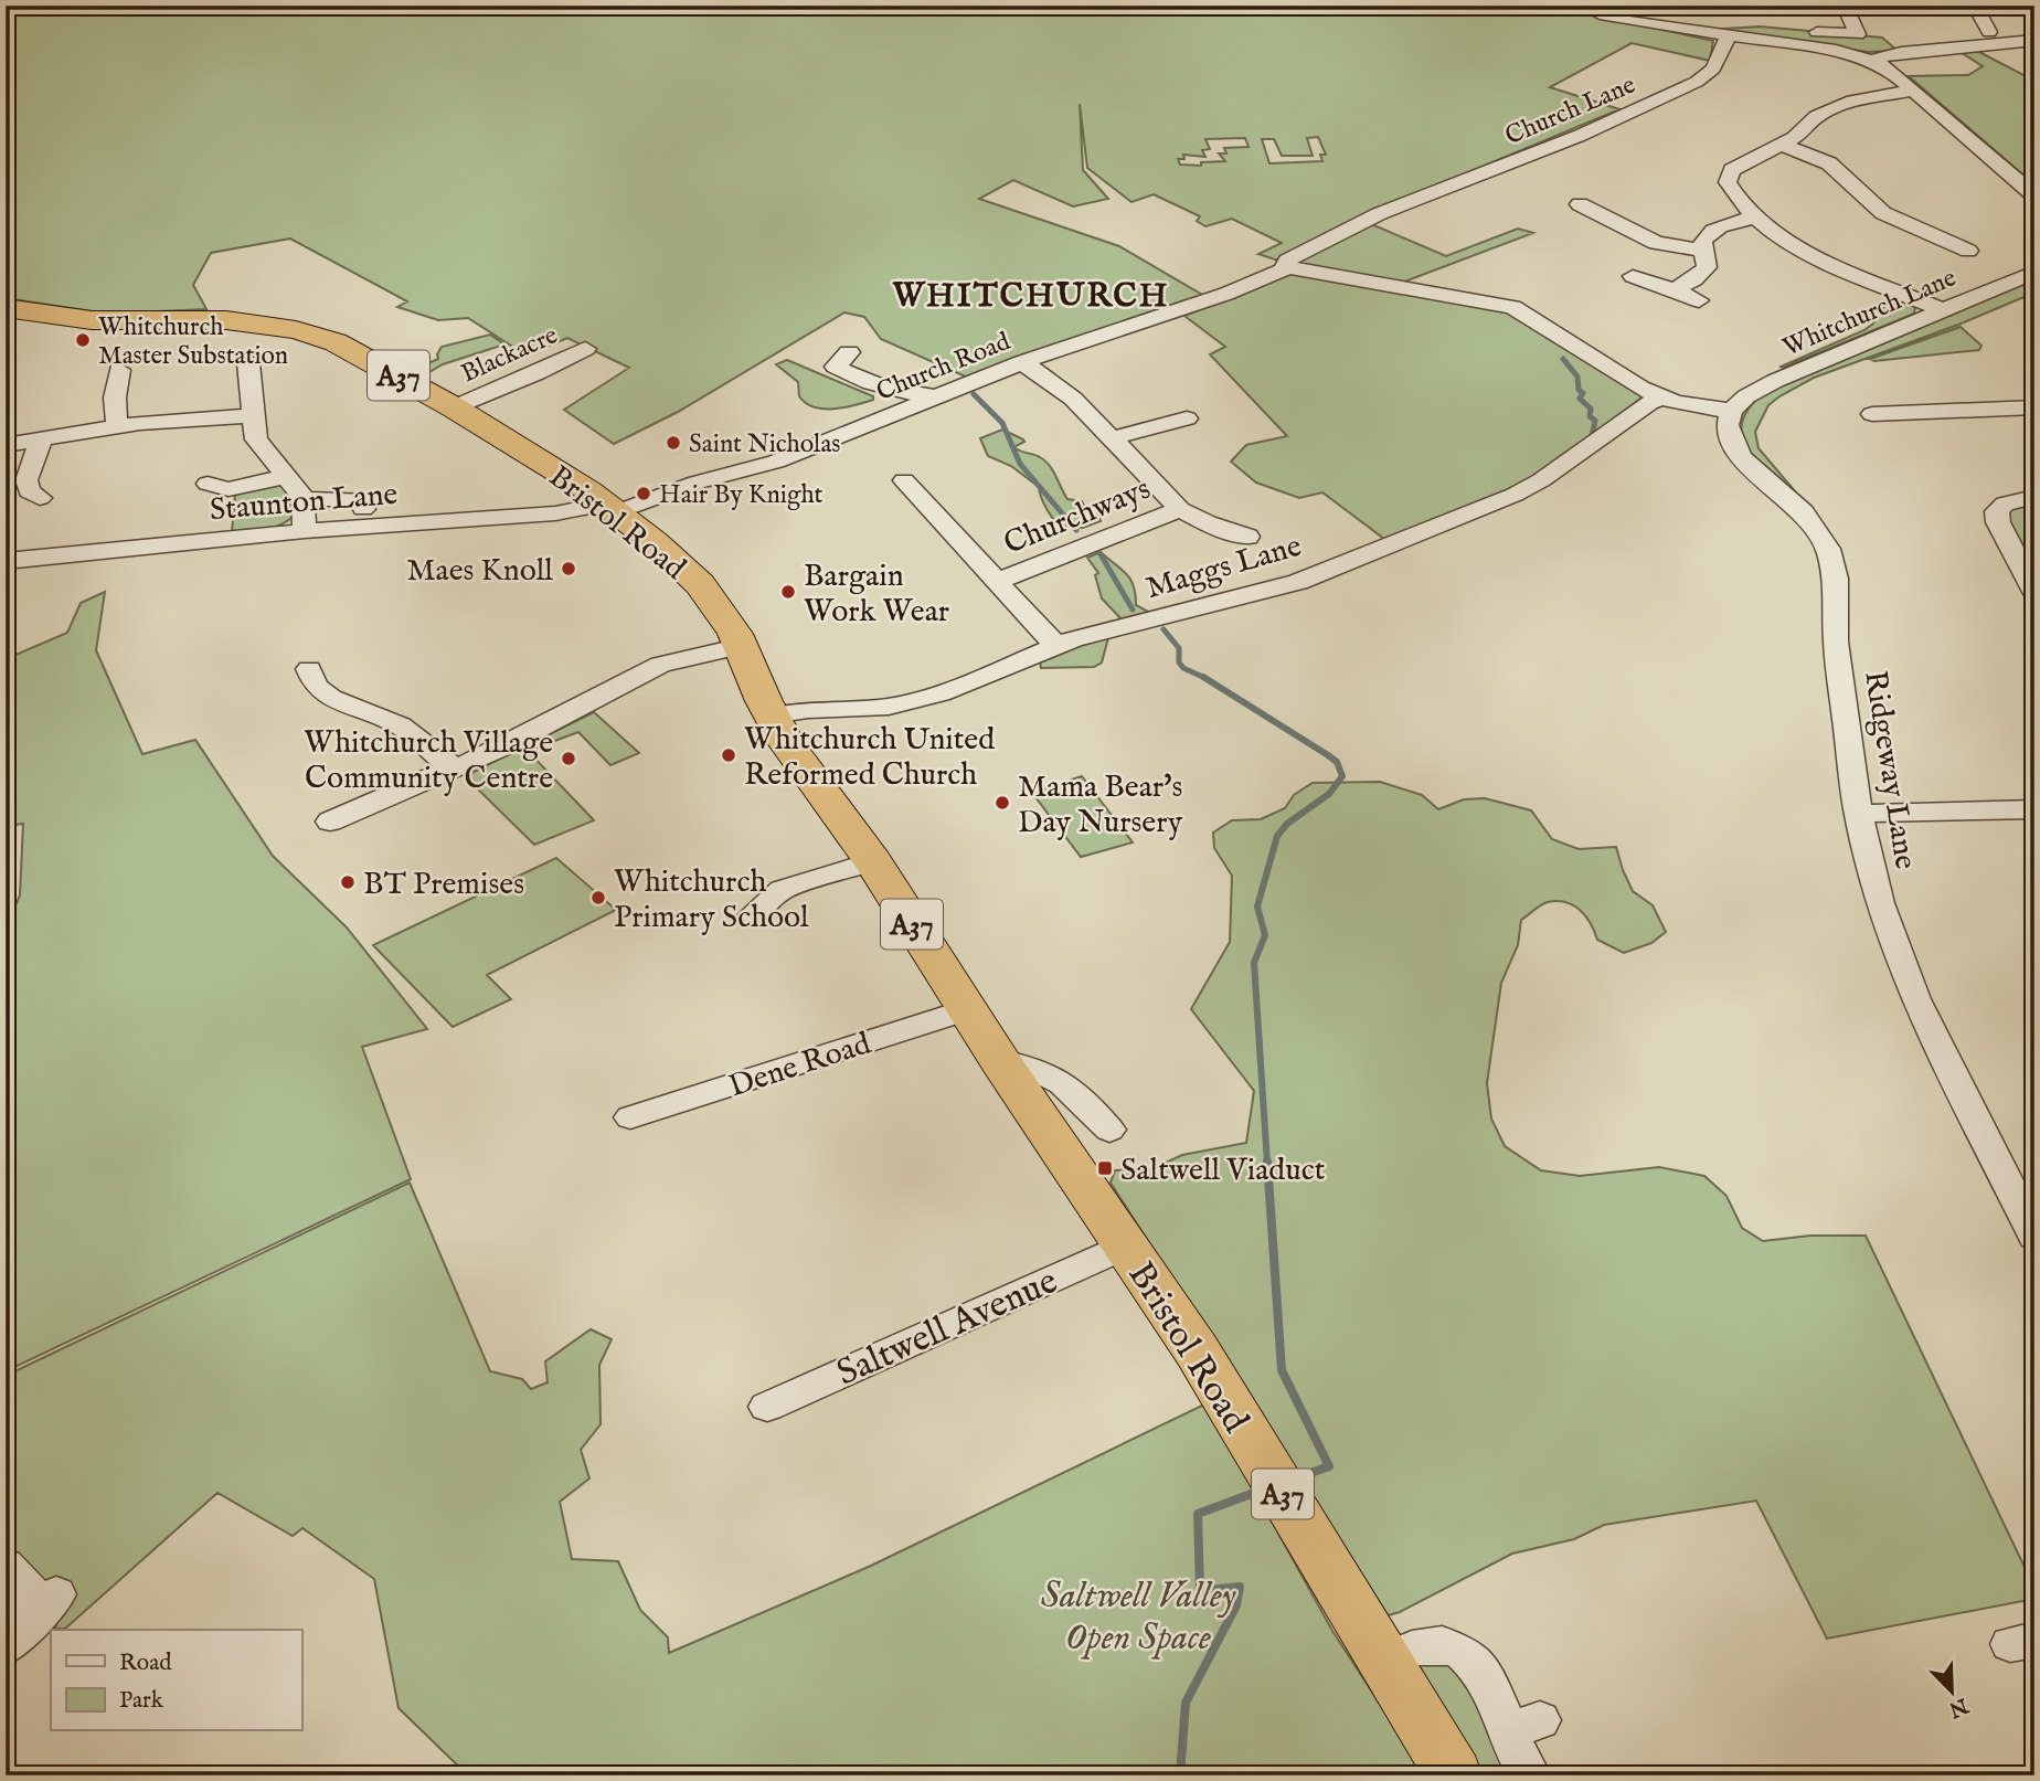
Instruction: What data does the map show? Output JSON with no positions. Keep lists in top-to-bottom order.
{
  "streets": {
    "highway": ["A37", "Bristol Road"],
    "street": [
      "Church Lane",
      "Whitchurch Lane",
      "Blackacre",
      "Church Road",
      "Staunton Lane",
      "Churchways",
      "Maggs Lane",
      "Ridgeway Lane",
      "Dene Road",
      "Saltwell Avenue"
    ]
  },
  "crossings": [
    ["Church Lane", "Church Road"],
    ["Whitchurch Lane", "Ridgeway Lane"],
    ["Blackacre", "Bristol Road"],
    ["Church Road", "Staunton Lane"],
    ["Church Road", "Churchways"],
    ["Church Road", "Bristol Road"],
    ["A37", "Bristol Road"],
    ["Staunton Lane", "Bristol Road"],
    ["Bristol Road", "Maggs Lane"],
    ["Bristol Road", "Dene Road"],
    ["Bristol Road", "Saltwell Avenue"]
  ],
  "districts": ["WHITCHURCH"],
  "parks": ["Saltwell Valley Open Space"],
  "places": {
    "other": [
      "Whitchurch Master Substation",
      "Saint Nicholas",
      "Hair By Knight",
      "Maes Knoll",
      "Bargain Work Wear",
      "Whitchurch United Reformed Church",
      "Whitchurch Village Community Centre",
      "Mama Bear's Day Nursery",
      "BT Premises",
      "Whitchurch Primary School"
    ],
    "transit": ["Saltwell Viaduct"]
  },
  "legend": ["Road", "Park"],
  "north": "bottom right"
}
